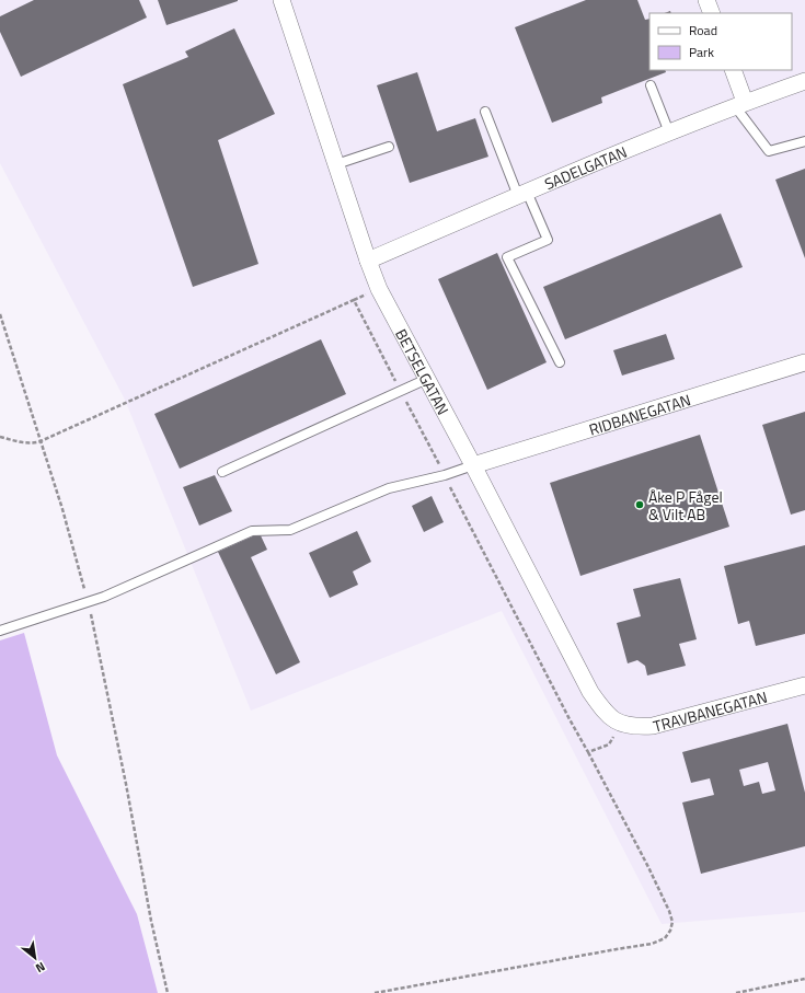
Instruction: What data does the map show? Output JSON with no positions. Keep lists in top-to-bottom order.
{
  "streets": {
    "street": [
      "SADELGATAN",
      "BETSELGATAN",
      "RIDBANEGATAN",
      "TRAVBANEGATAN"
    ]
  },
  "crossings": [
    ["SADELGATAN", "BETSELGATAN"],
    ["BETSELGATAN", "RIDBANEGATAN"],
    ["BETSELGATAN", "TRAVBANEGATAN"]
  ],
  "places": ["Åke P Fågel & Vilt AB"],
  "legend": ["Road", "Park"],
  "north": "bottom right"
}
